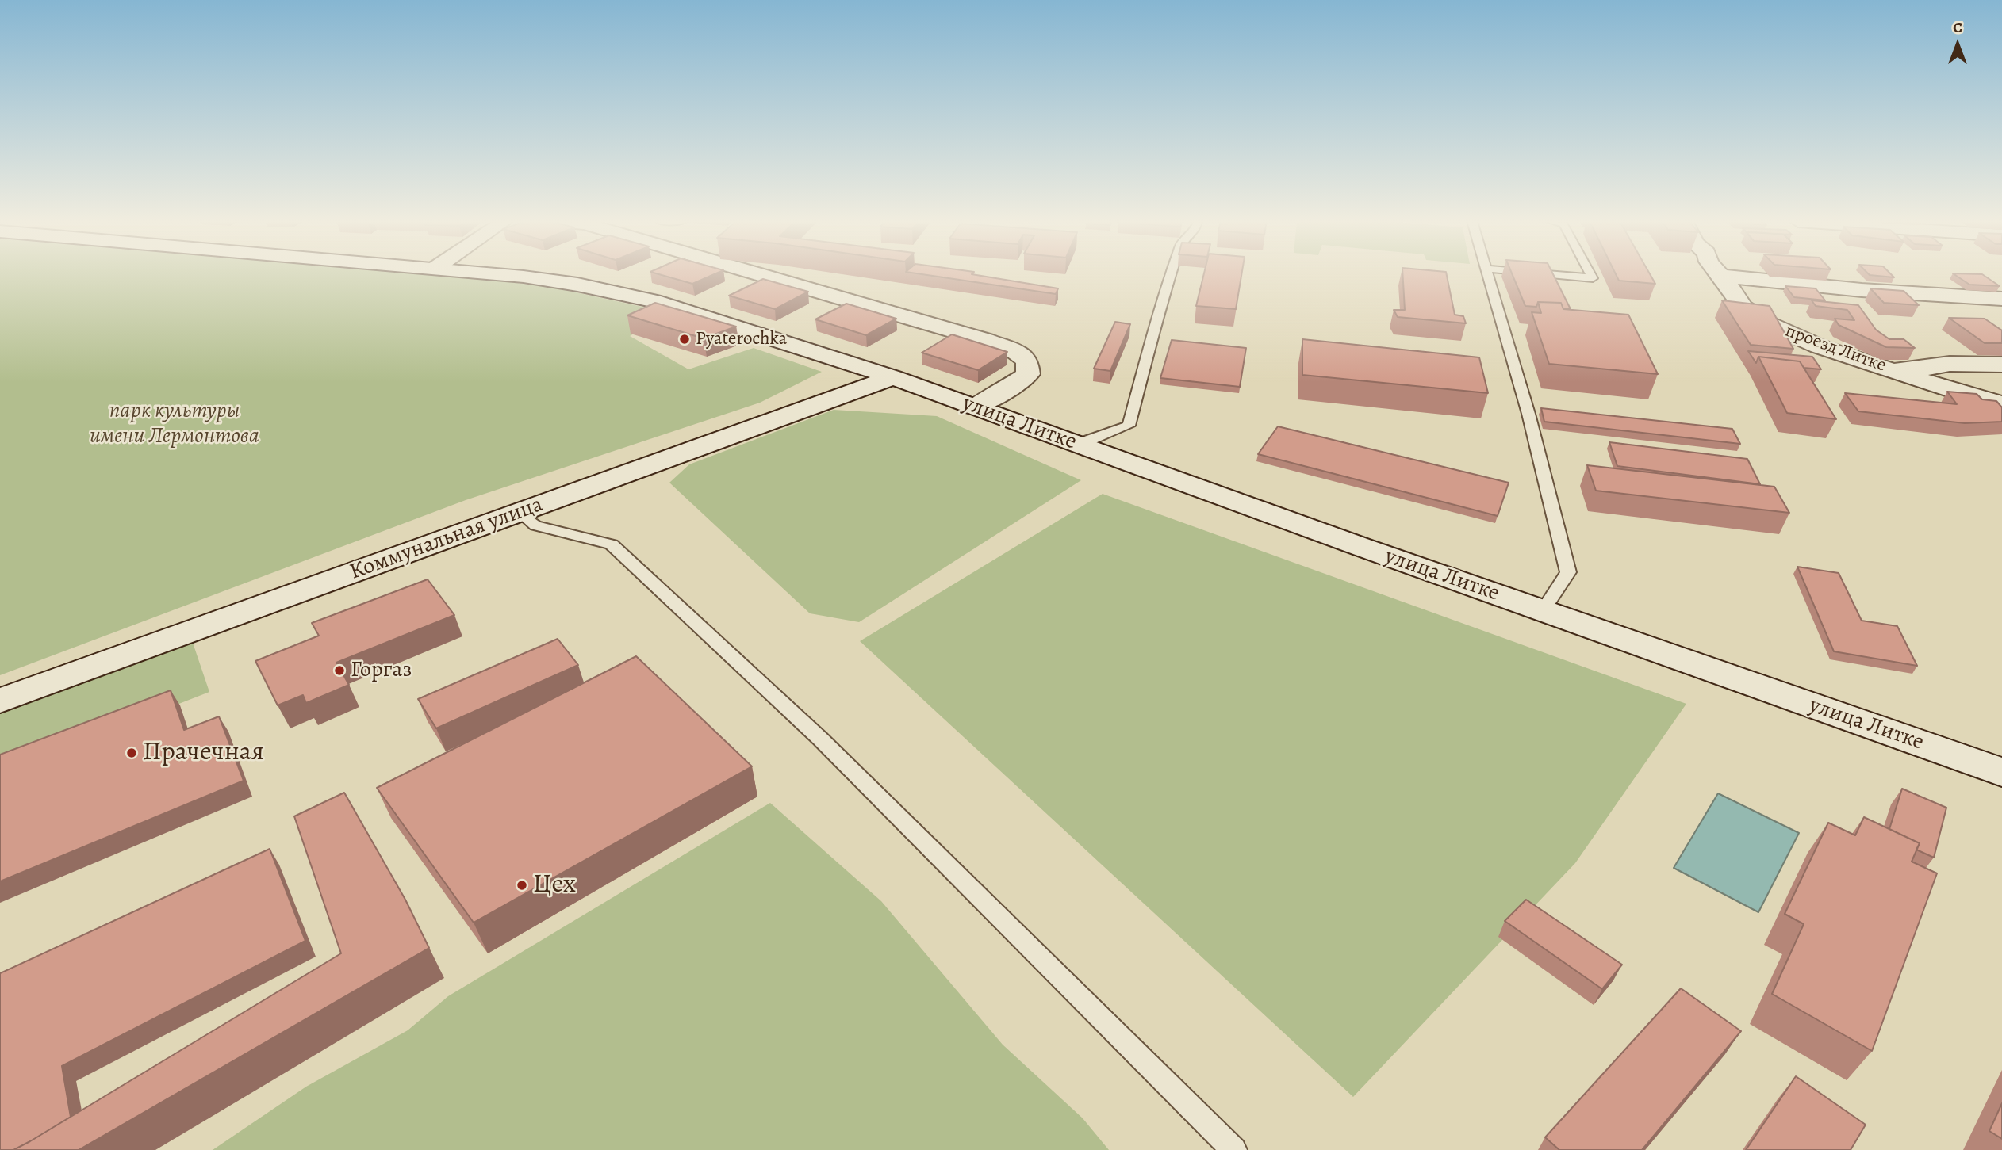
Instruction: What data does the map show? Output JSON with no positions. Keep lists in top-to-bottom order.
{
  "streets": {
    "street": ["проезд Литке", "улица Литке", "Коммунальная улица"]
  },
  "crossings": [
    ["улица Литке", "Коммунальная улица"]
  ],
  "parks": ["парк культуры имени Лермонтова"],
  "places": [
    "Pyaterochka",
    "Горгаз",
    "Прачечная",
    "Цех"
  ],
  "north": "top"
}
